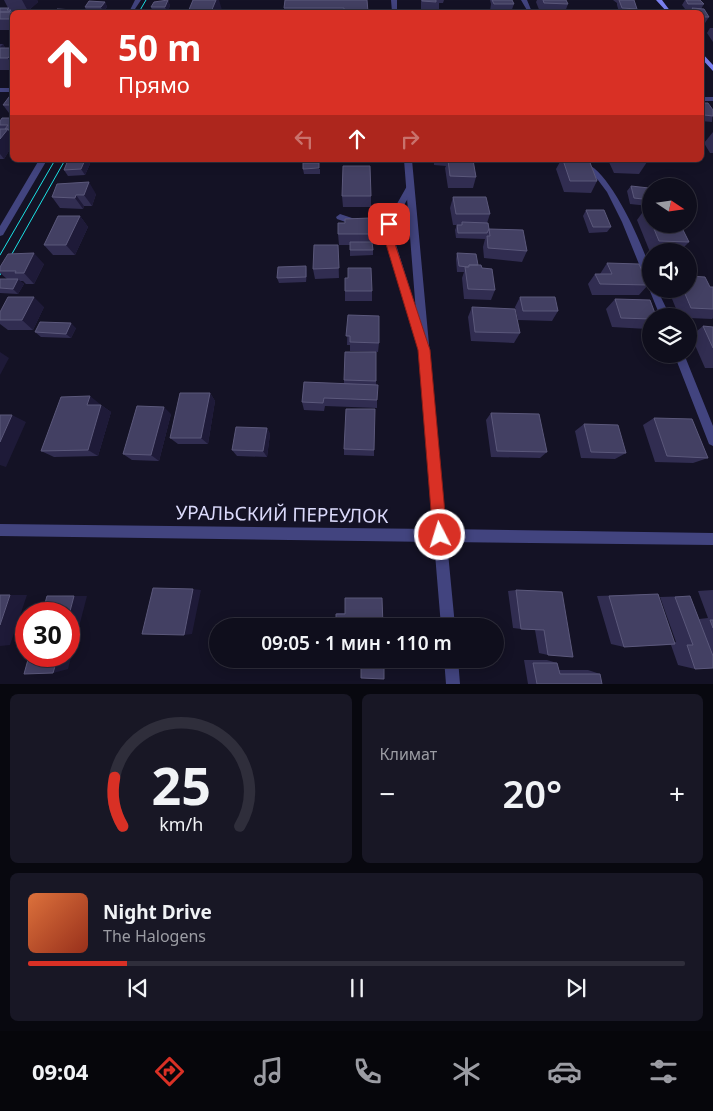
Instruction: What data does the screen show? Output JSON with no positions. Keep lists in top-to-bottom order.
{
  "streets": {
    "street": ["УРАЛЬСКИЙ ПЕРЕУЛОК"]
  },
  "north": "right",
  "page": {
    "turn": ["50 m", "Прямо"],
    "limit": "30",
    "trip": "09:05 · 1 мин · 110 m",
    "tile": "Климат",
    "heat": ["−", "20°", "+"],
    "song": ["Night Drive", "The Halogens"],
    "tabs": "09:04",
    "gauge": ["25", "km/h"]
  }
}
